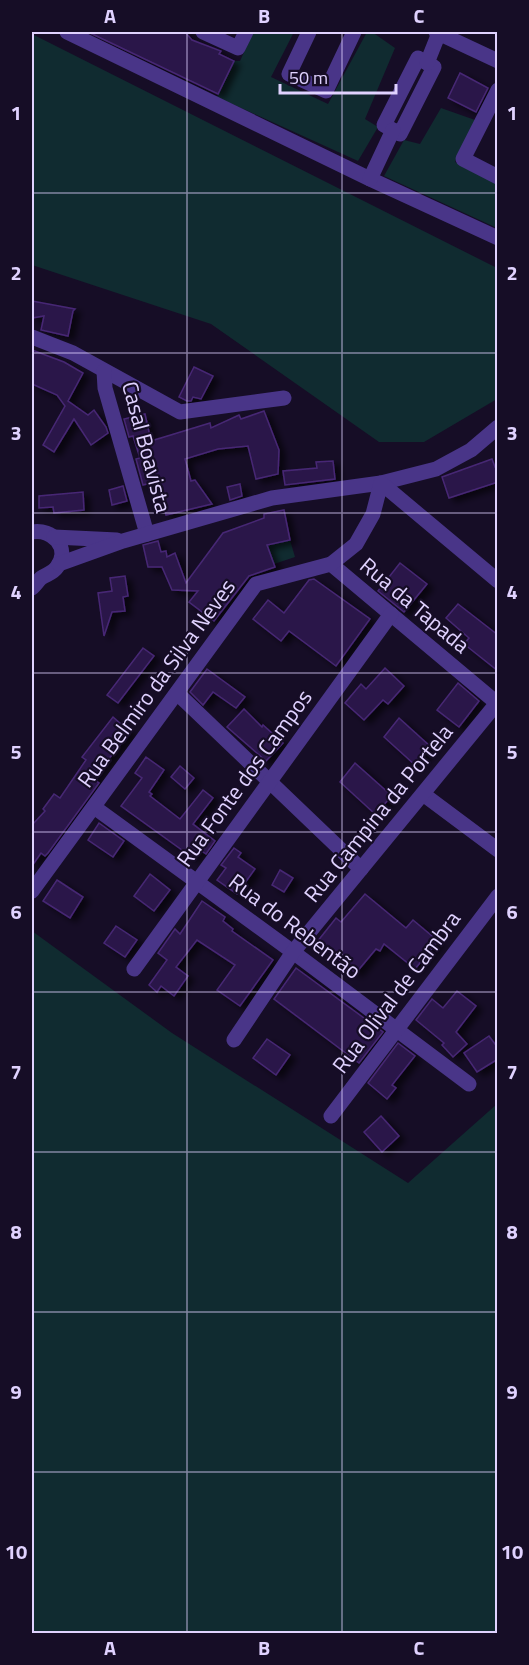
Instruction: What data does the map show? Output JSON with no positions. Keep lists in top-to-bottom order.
{
  "streets": {
    "street": [
      "Casal Boavista",
      "Rua da Tapada",
      "Rua Belmiro da Silva Neves",
      "Rua Fonte dos Campos",
      "Rua Campina da Portela",
      "Rua do Rebentão",
      "Rua Olival de Cambra"
    ]
  },
  "crossings": [
    ["Rua da Tapada", "Rua Belmiro da Silva Neves"],
    ["Rua da Tapada", "Rua Fonte dos Campos"],
    ["Rua da Tapada", "Rua Campina da Portela"],
    ["Rua Belmiro da Silva Neves", "Rua do Rebentão"],
    ["Rua Fonte dos Campos", "Rua do Rebentão"],
    ["Rua Campina da Portela", "Rua do Rebentão"],
    ["Rua do Rebentão", "Rua Olival de Cambra"]
  ],
  "scale_bar": "50 m",
  "grid": {
    "columns": ["A", "B", "C"],
    "rows": [
      "1",
      "2",
      "3",
      "4",
      "5",
      "6",
      "7",
      "8",
      "9",
      "10"
    ]
  }
}
